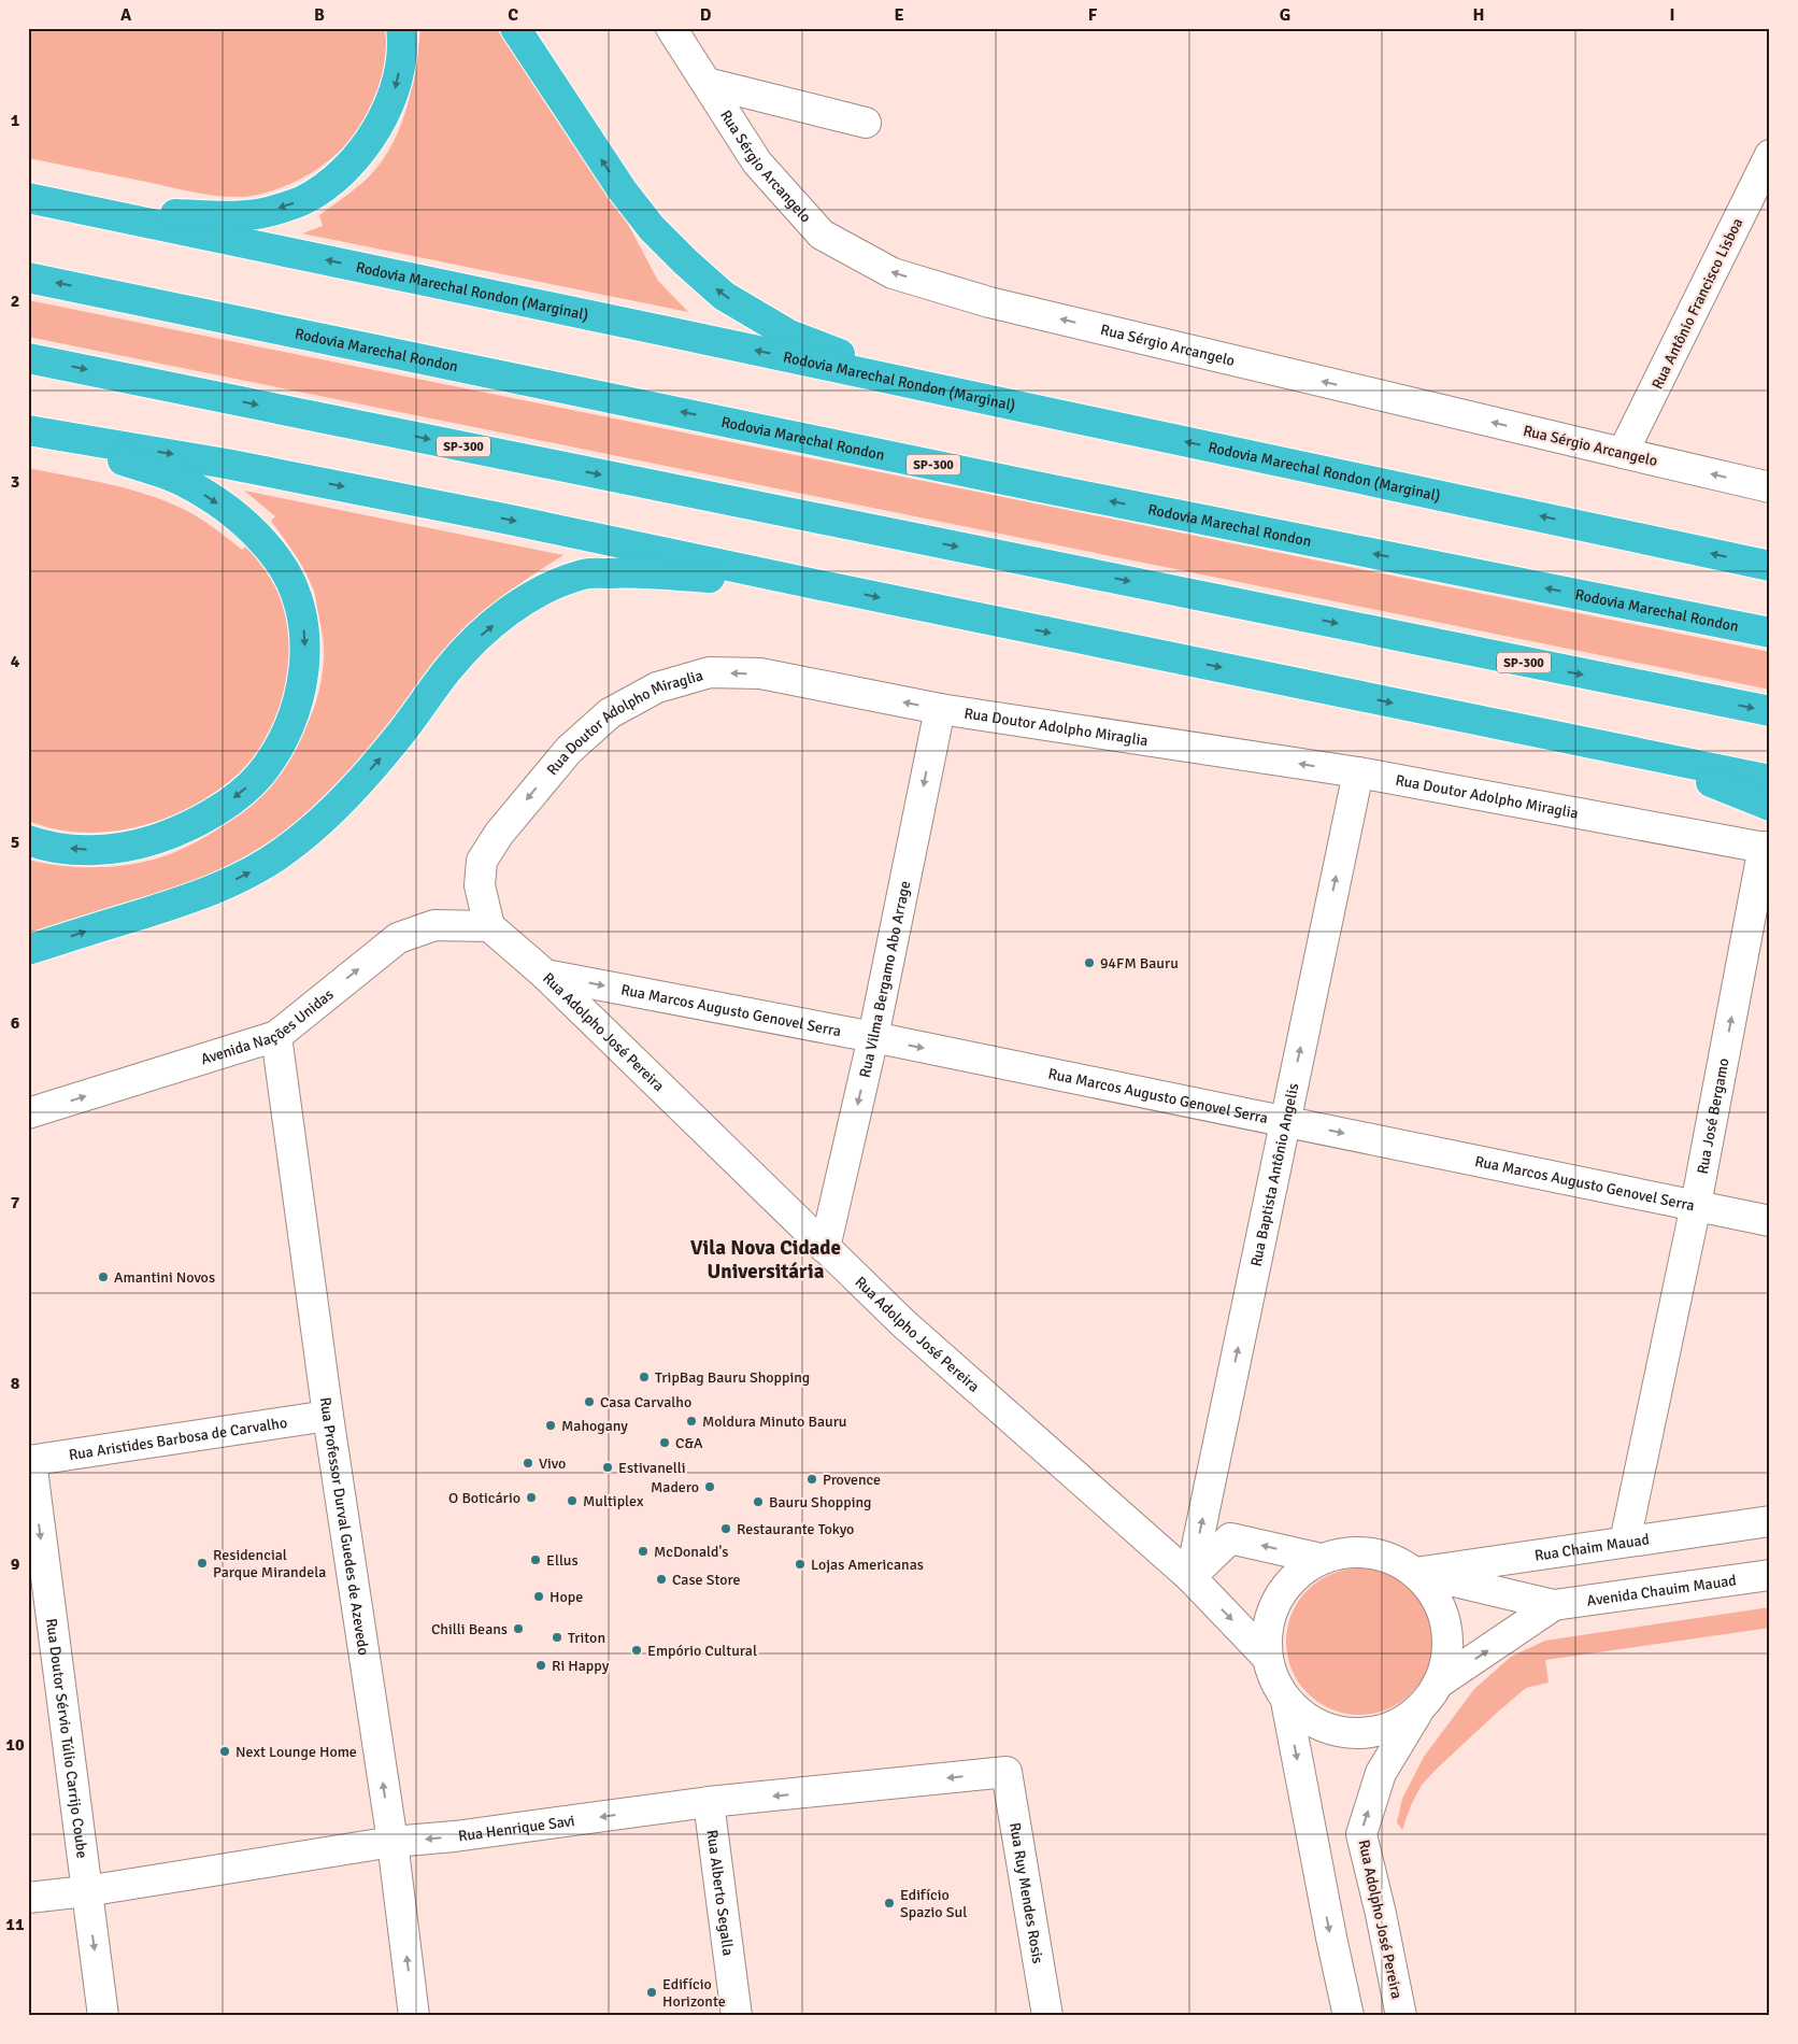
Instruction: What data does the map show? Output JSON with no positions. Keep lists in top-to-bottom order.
{
  "streets": {
    "highway": ["Rodovia Marechal Rondon (Marginal)", "Rodovia Marechal Rondon", "SP-300"],
    "street": [
      "Rua Sérgio Arcangelo",
      "Rua Antônio Francisco Lisboa",
      "Rua Doutor Adolpho Miraglia",
      "Rua Vilma Bergamo Abo Arrage",
      "Rua Marcos Augusto Genovel Serra",
      "Avenida Nações Unidas",
      "Rua Adolpho José Pereira",
      "Rua José Bergamo",
      "Rua Baptista Antônio Angelis",
      "Rua Aristides Barbosa de Carvalho",
      "Rua Professor Durval Guedes de Azevedo",
      "Rua Chaim Mauad",
      "Avenida Chauim Mauad",
      "Rua Doutor Sérvio Túlio Carrijo Coube",
      "Rua Henrique Savi",
      "Rua Alberto Segalla",
      "Rua Ruy Mendes Rosis"
    ]
  },
  "crossings": [
    ["Rua Sérgio Arcangelo", "Rua Antônio Francisco Lisboa"],
    ["Rua Doutor Adolpho Miraglia", "Rua Vilma Bergamo Abo Arrage"],
    ["Rua Doutor Adolpho Miraglia", "Avenida Nações Unidas"],
    ["Rua Doutor Adolpho Miraglia", "Rua Adolpho José Pereira"],
    ["Rua Doutor Adolpho Miraglia", "Rua José Bergamo"],
    ["Rua Doutor Adolpho Miraglia", "Rua Baptista Antônio Angelis"],
    ["Rua Vilma Bergamo Abo Arrage", "Rua Marcos Augusto Genovel Serra"],
    ["Rua Vilma Bergamo Abo Arrage", "Rua Adolpho José Pereira"],
    ["Rua Marcos Augusto Genovel Serra", "Rua Adolpho José Pereira"],
    ["Rua Marcos Augusto Genovel Serra", "Rua José Bergamo"],
    ["Rua Marcos Augusto Genovel Serra", "Rua Baptista Antônio Angelis"],
    ["Avenida Nações Unidas", "Rua Adolpho José Pereira"],
    ["Avenida Nações Unidas", "Rua Professor Durval Guedes de Azevedo"],
    ["Rua Adolpho José Pereira", "Rua Baptista Antônio Angelis"],
    ["Rua Adolpho José Pereira", "Rua Chaim Mauad"],
    ["Rua Adolpho José Pereira", "Avenida Chauim Mauad"],
    ["Rua José Bergamo", "Rua Chaim Mauad"],
    ["Rua Aristides Barbosa de Carvalho", "Rua Professor Durval Guedes de Azevedo"],
    ["Rua Aristides Barbosa de Carvalho", "Rua Doutor Sérvio Túlio Carrijo Coube"],
    ["Rua Professor Durval Guedes de Azevedo", "Rua Henrique Savi"],
    ["Rua Chaim Mauad", "Avenida Chauim Mauad"],
    ["Rua Doutor Sérvio Túlio Carrijo Coube", "Rua Henrique Savi"],
    ["Rua Henrique Savi", "Rua Alberto Segalla"],
    ["Rua Henrique Savi", "Rua Ruy Mendes Rosis"]
  ],
  "one_way": [
    "Rua Sérgio Arcangelo",
    "Rua Doutor Adolpho Miraglia",
    "Rua Vilma Bergamo Abo Arrage",
    "Rua Marcos Augusto Genovel Serra",
    "Avenida Nações Unidas",
    "Rua José Bergamo",
    "Rua Baptista Antônio Angelis",
    "Rua Professor Durval Guedes de Azevedo",
    "Rua Doutor Sérvio Túlio Carrijo Coube",
    "Rua Henrique Savi"
  ],
  "districts": ["Vila Nova Cidade Universitária"],
  "places": [
    "94FM Bauru",
    "Amantini Novos",
    "TripBag Bauru Shopping",
    "Casa Carvalho",
    "Moldura Minuto Bauru",
    "Mahogany",
    "C&A",
    "Vivo",
    "Estivanelli",
    "Provence",
    "Madero",
    "O Boticário",
    "Multiplex",
    "Bauru Shopping",
    "Restaurante Tokyo",
    "McDonald's",
    "Ellus",
    "Residencial Parque Mirandela",
    "Lojas Americanas",
    "Case Store",
    "Hope",
    "Chilli Beans",
    "Triton",
    "Empório Cultural",
    "Ri Happy",
    "Next Lounge Home",
    "Edifício Spazio Sul",
    "Edifício Horizonte"
  ],
  "grid": {
    "columns": [
      "A",
      "B",
      "C",
      "D",
      "E",
      "F",
      "G",
      "H",
      "I"
    ],
    "rows": [
      "1",
      "2",
      "3",
      "4",
      "5",
      "6",
      "7",
      "8",
      "9",
      "10",
      "11"
    ]
  }
}
